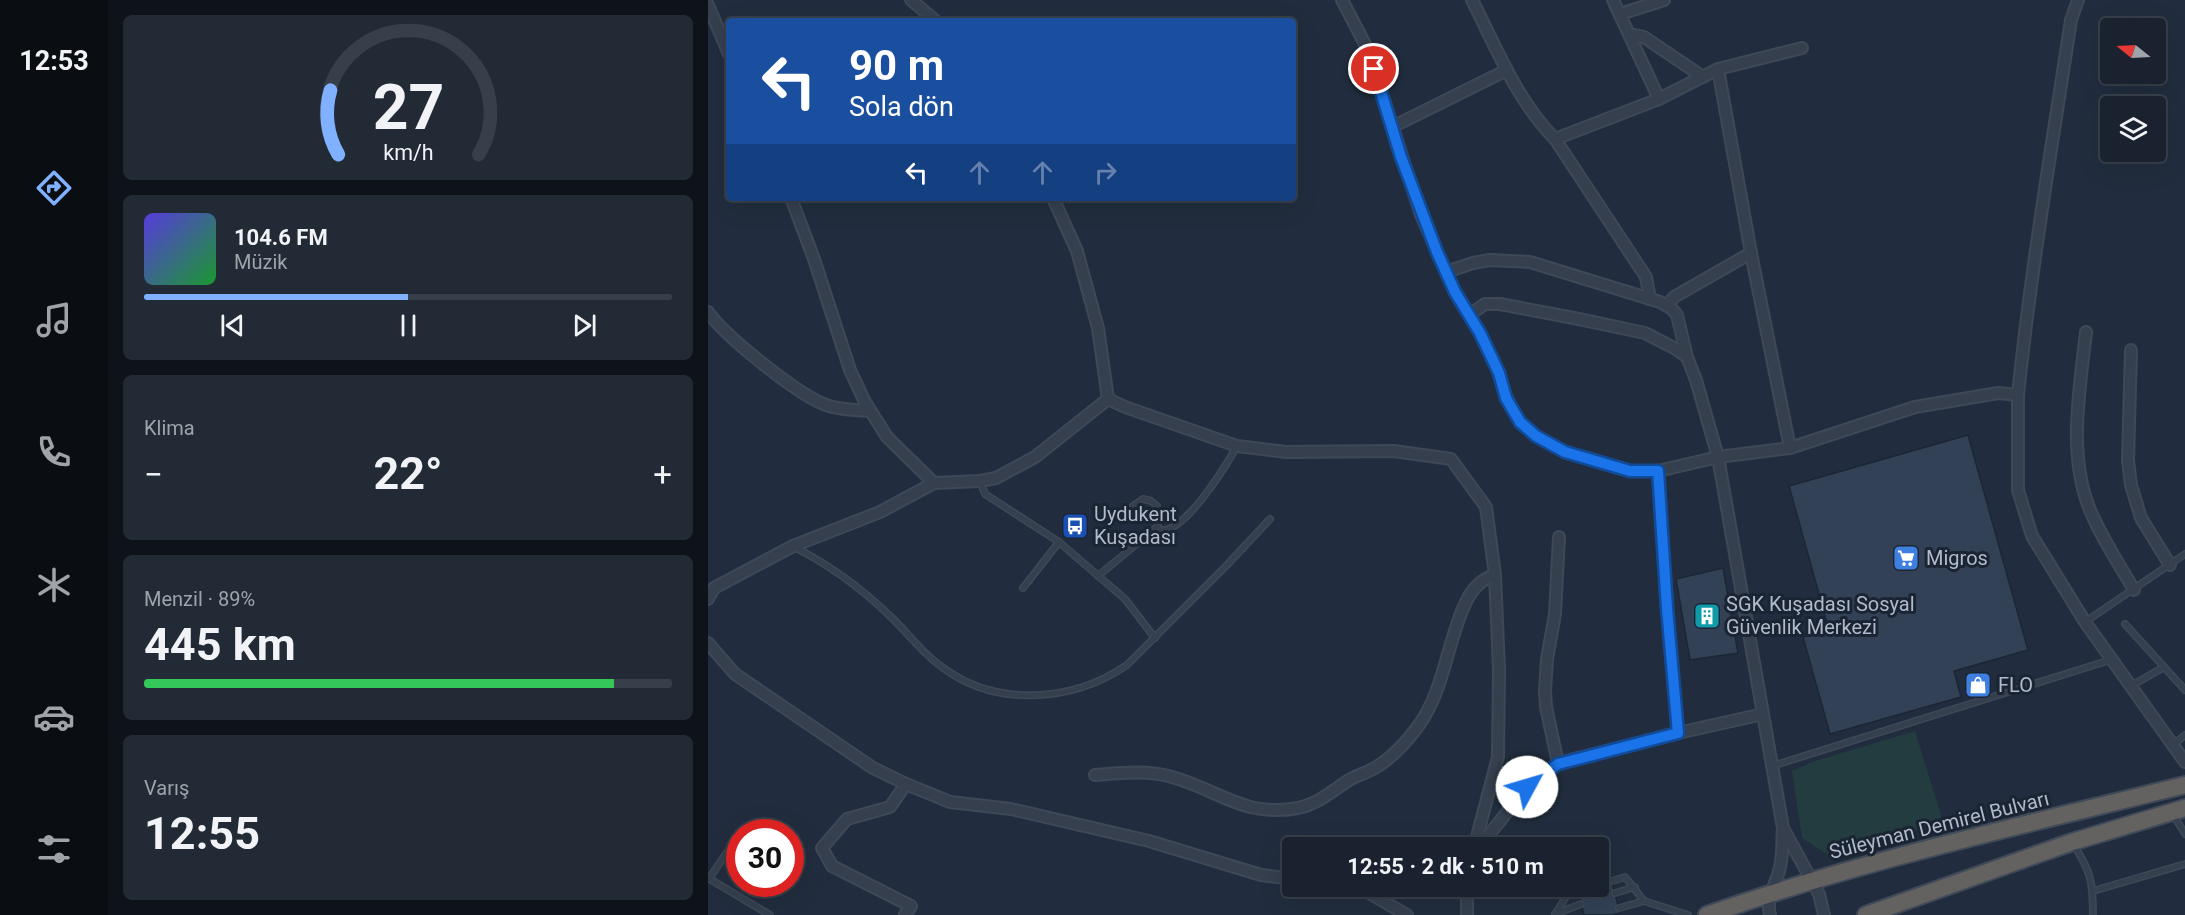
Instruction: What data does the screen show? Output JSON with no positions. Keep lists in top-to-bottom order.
{
  "streets": {
    "highway": ["Süleyman Demirel Bulvarı"]
  },
  "places": {
    "bus stop": ["Uydukent Kuşadası"],
    "supermarket": ["Migros"],
    "building": ["SGK Kuşadası Sosyal Güvenlik Merkezi"],
    "shop": ["FLO"]
  },
  "north": "left",
  "page": {
    "tabs": "12:53",
    "turn": ["90 m", "Sola dön"],
    "song": ["104.6 FM", "Müzik"],
    "tile": [
      "Klima",
      ["Menzil · 89%", "445 km"],
      ["Varış", "12:55"]
    ],
    "heat": ["−", "22°", "+"],
    "limit": "30",
    "trip": "12:55 · 2 dk · 510 m",
    "gauge": ["27", "km/h"]
  }
}
